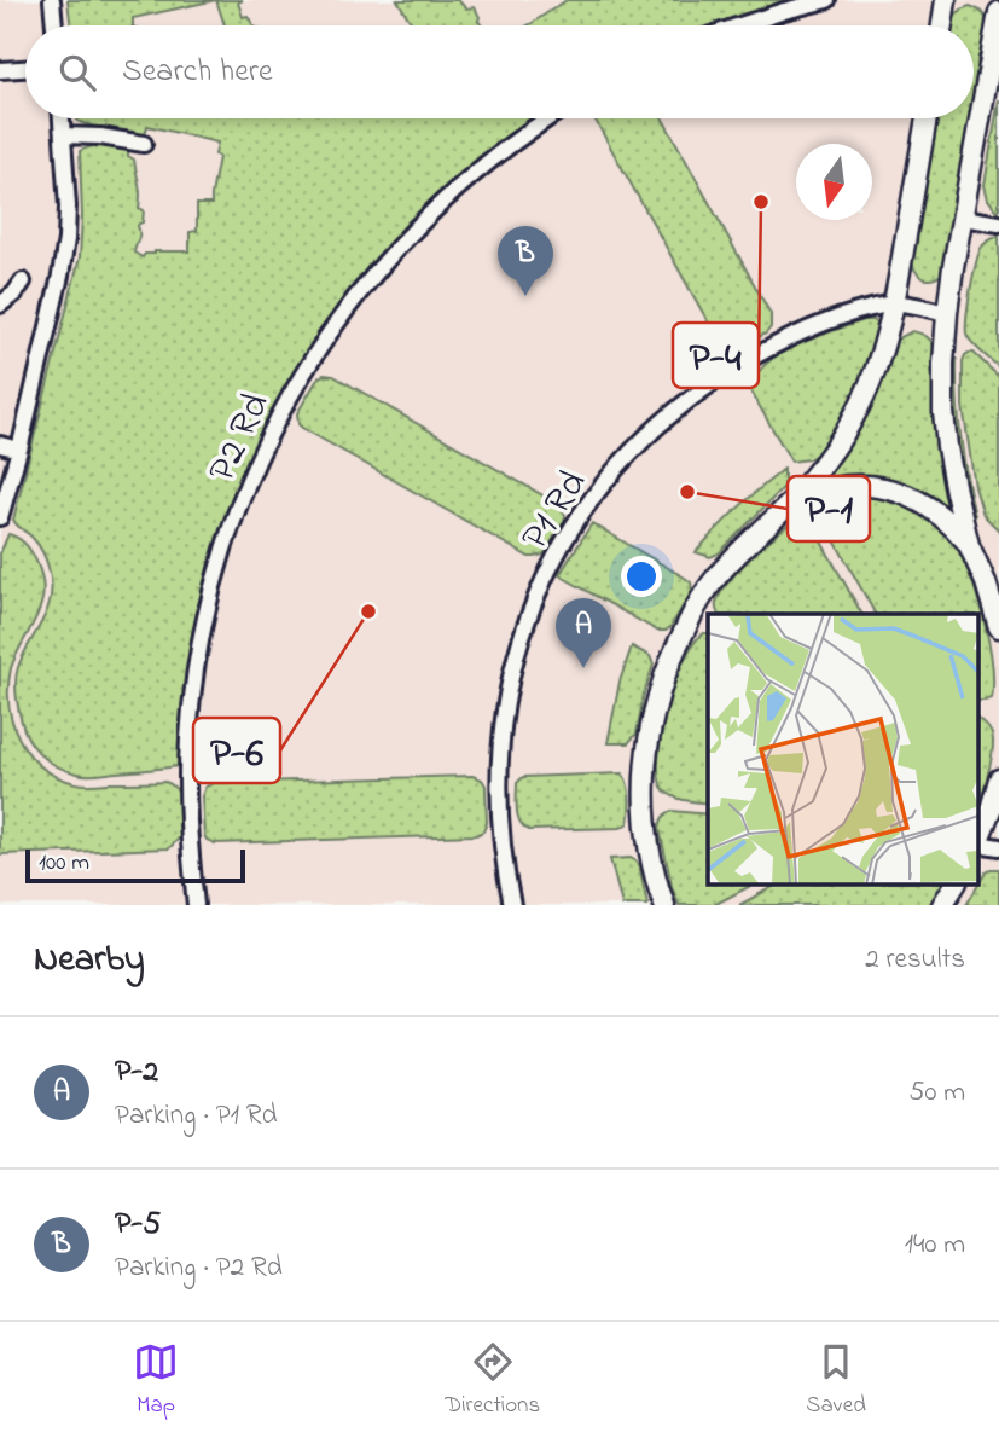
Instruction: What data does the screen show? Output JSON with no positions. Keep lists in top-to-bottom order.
{
  "streets": {
    "street": ["P2 Rd", "P1 Rd"]
  },
  "places": ["P-4", "P-1", "P-6"],
  "scale_bar": "100 m",
  "north": "bottom",
  "page": {
    "search": "Search here",
    "pins": ["B", "A"],
    "scale": "100 m",
    "heading": ["Nearby", "2 results"],
    "list": [
      {
        "mark": "A",
        "name": "P-2",
        "note": "Parking · P1 Rd",
        "value": "50 m"
      },
      {
        "mark": "B",
        "name": "P-5",
        "note": "Parking · P2 Rd",
        "value": "140 m"
      }
    ],
    "nav": ["Map", "Directions", "Saved"]
  }
}
